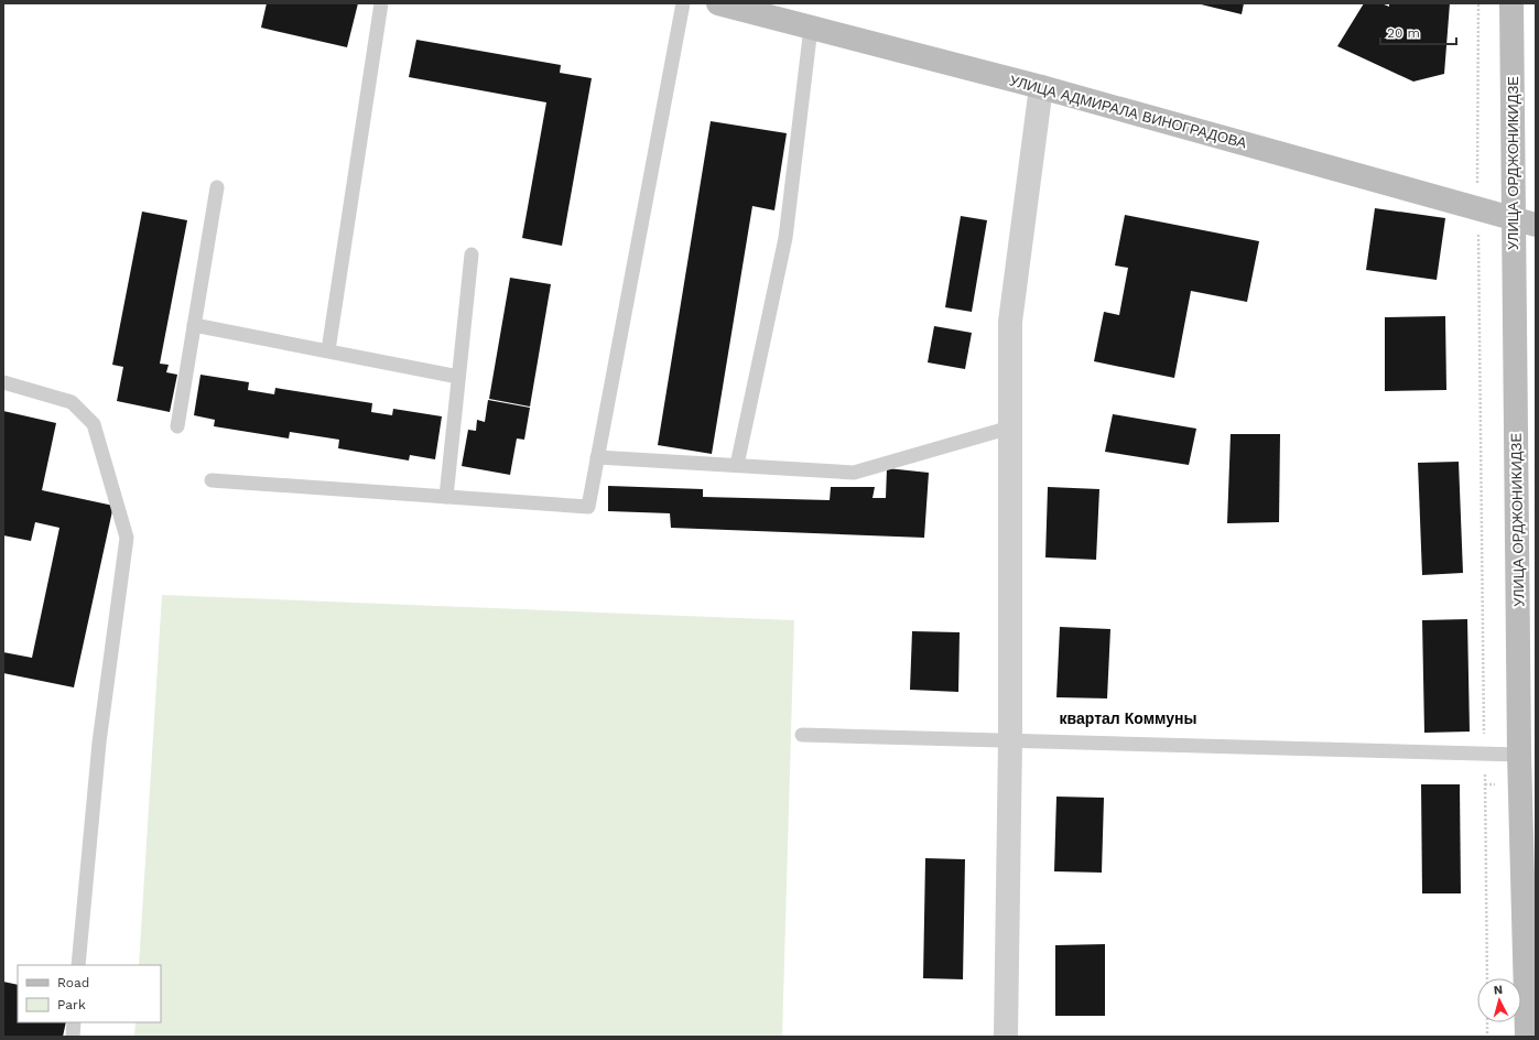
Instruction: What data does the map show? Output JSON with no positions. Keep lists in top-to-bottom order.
{
  "streets": {
    "main road": ["УЛИЦА АДМИРАЛА ВИНОГРАДОВА", "УЛИЦА ОРДЖОНИКИДЗЕ"]
  },
  "crossings": [
    ["УЛИЦА АДМИРАЛА ВИНОГРАДОВА", "УЛИЦА ОРДЖОНИКИДЗЕ"]
  ],
  "districts": ["квартал Коммуны"],
  "legend": ["Road", "Park"],
  "scale_bar": "20 m",
  "north": "top"
}
